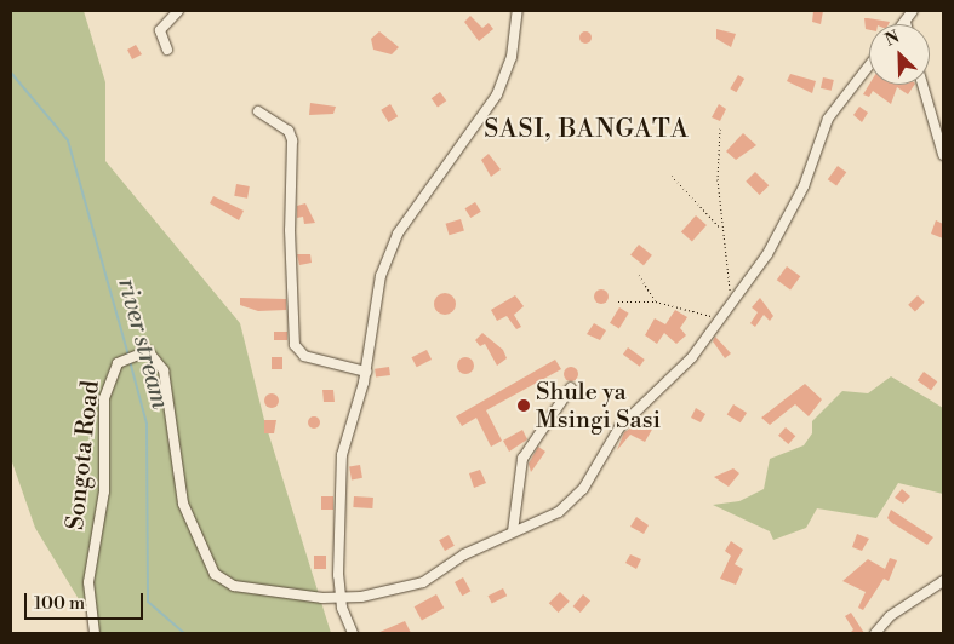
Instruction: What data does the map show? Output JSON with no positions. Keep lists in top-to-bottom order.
{
  "streets": {
    "street": ["Songota Road"]
  },
  "districts": ["SASI, BANGATA"],
  "water": ["river stream"],
  "places": ["Shule ya Msingi Sasi"],
  "scale_bar": "100 m",
  "north": "top left"
}
